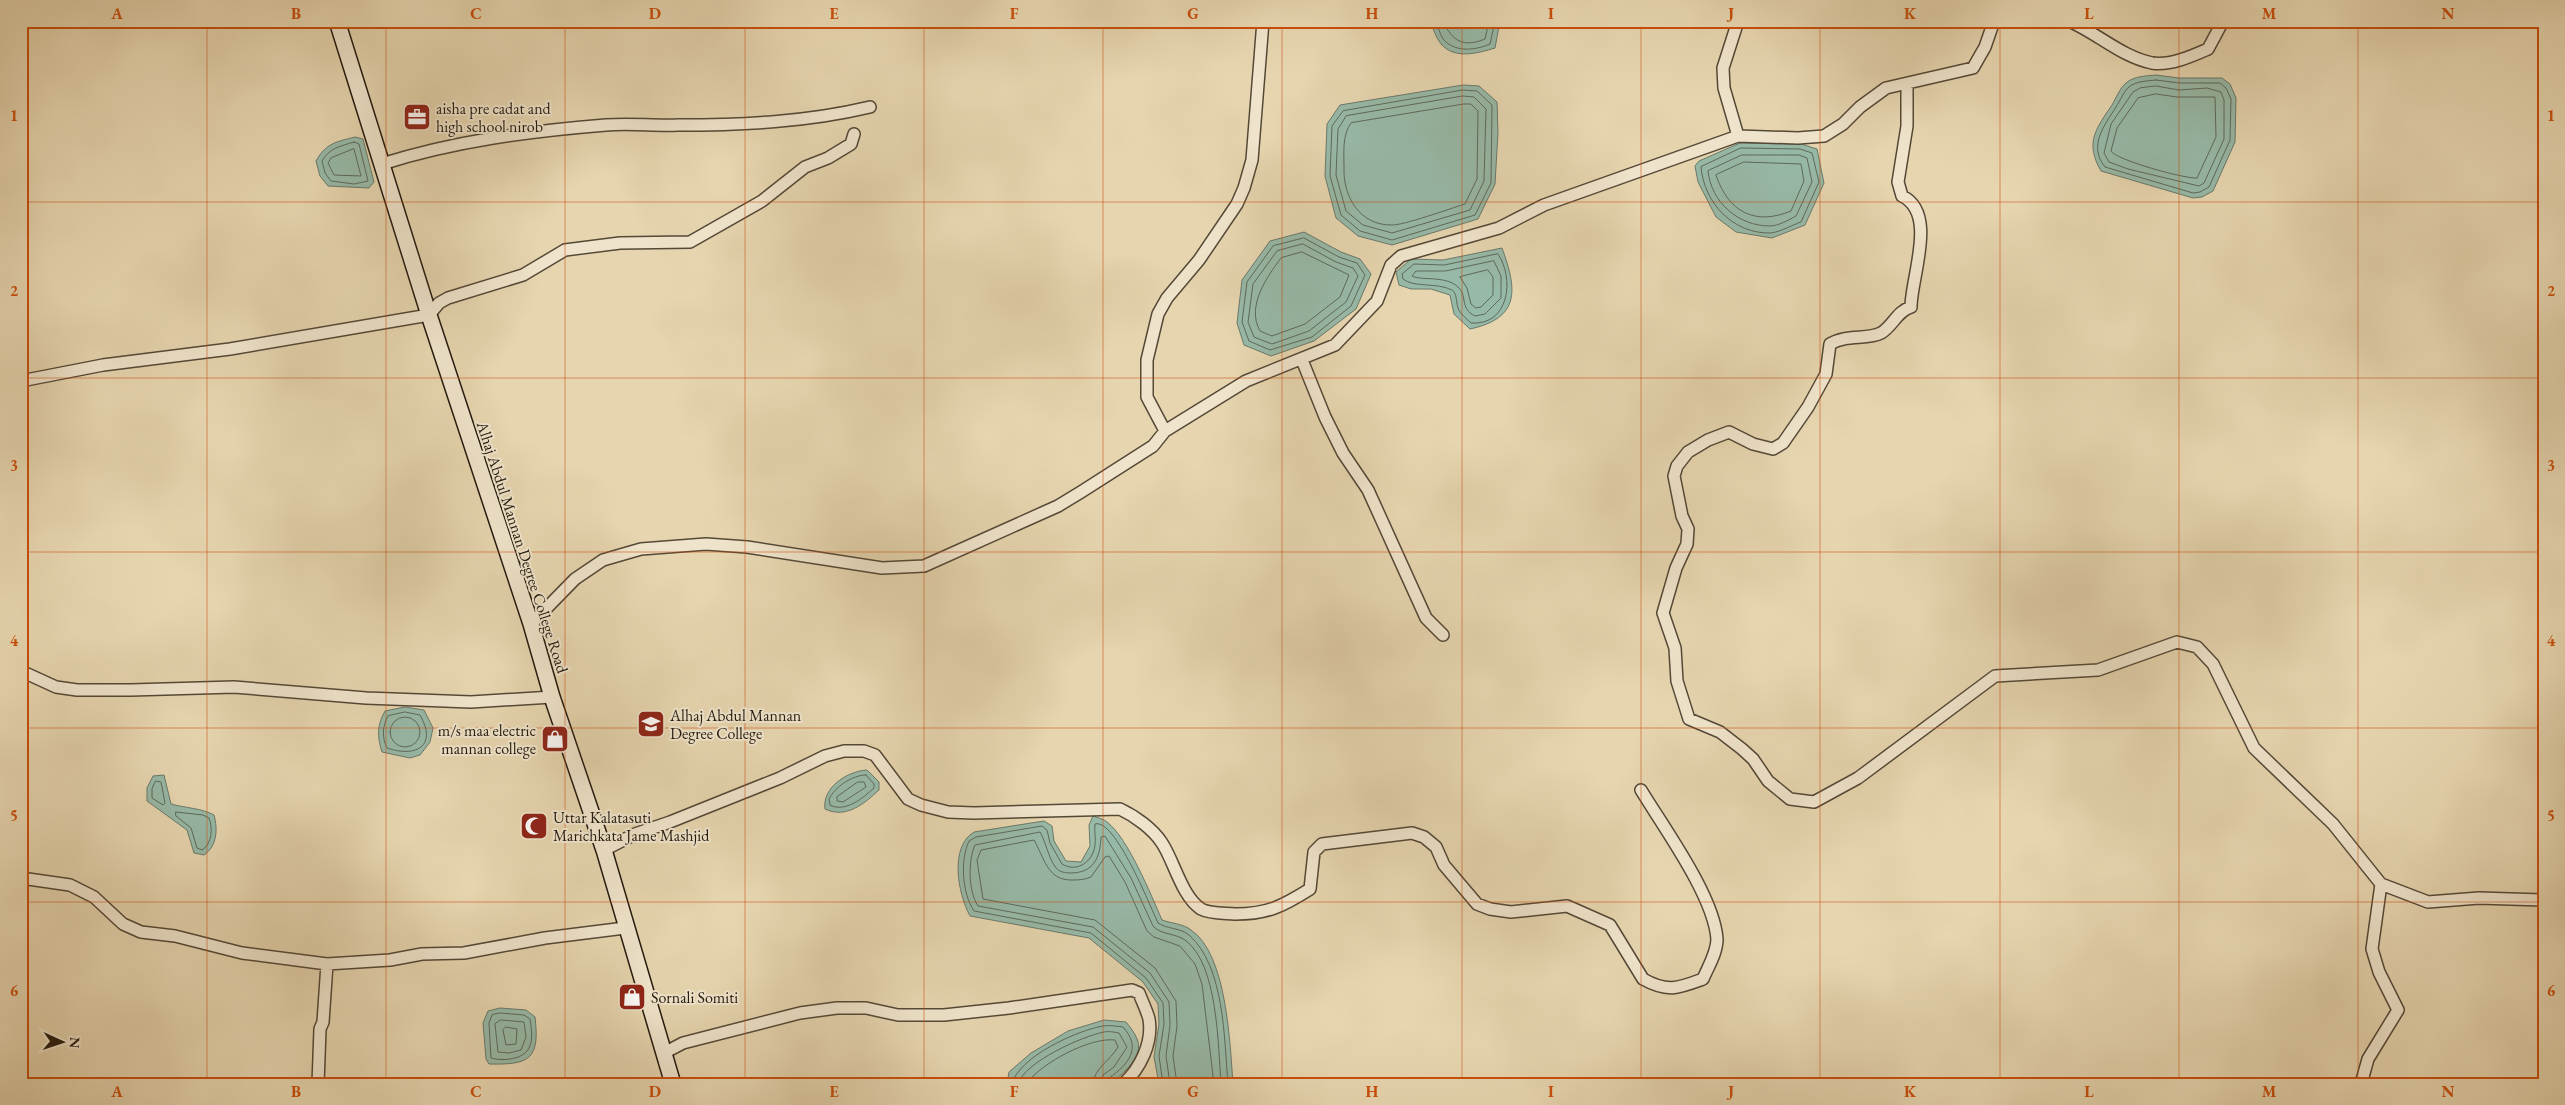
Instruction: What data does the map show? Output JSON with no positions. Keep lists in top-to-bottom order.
{
  "streets": {
    "street": ["Alhaj Abdul Mannan Degree College Road"]
  },
  "places": {
    "office": ["aisha pre cadat and high school nirob"],
    "school or university": ["Alhaj Abdul Mannan Degree College"],
    "shop": ["m/s maa electric mannan college", "Sornali Somiti"],
    "mosque": ["Uttar Kalatasuti Marichkata Jame Mashjid"]
  },
  "north": "right",
  "grid": {
    "columns": [
      "A",
      "B",
      "C",
      "D",
      "E",
      "F",
      "G",
      "H",
      "I",
      "J",
      "K",
      "L",
      "M",
      "N"
    ],
    "rows": [
      "1",
      "2",
      "3",
      "4",
      "5",
      "6"
    ]
  }
}
